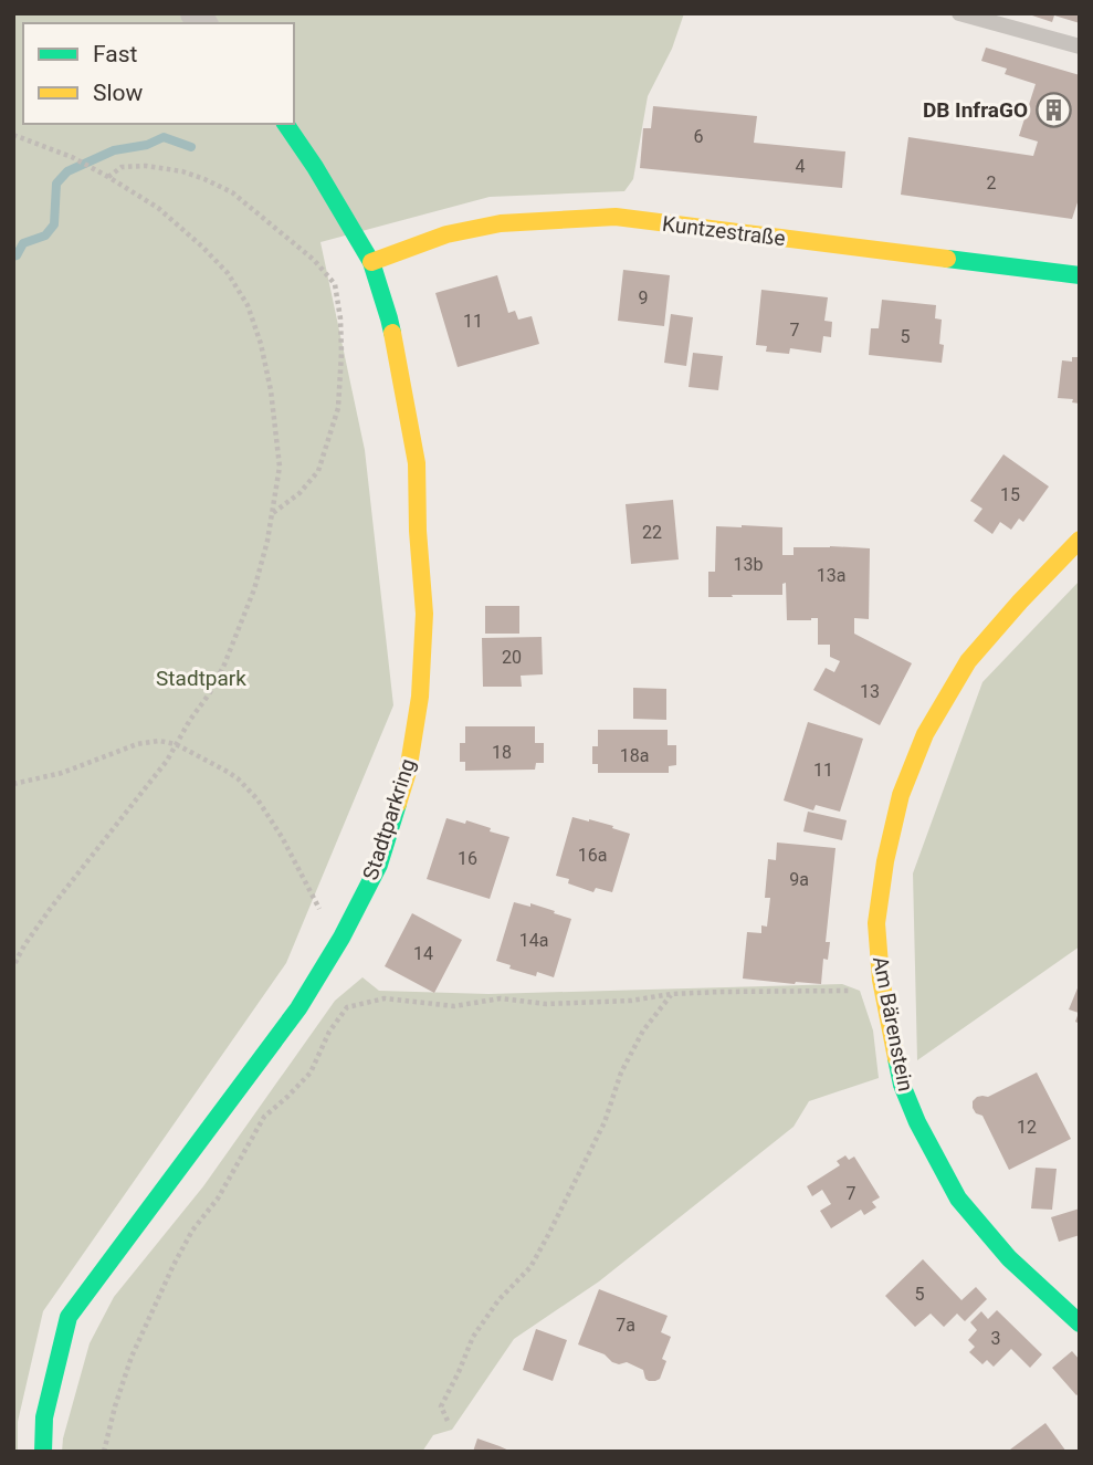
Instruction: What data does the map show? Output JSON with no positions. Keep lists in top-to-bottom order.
{
  "streets": {
    "street": ["Kuntzestraße", "Stadtparkring", "Am Bärenstein"]
  },
  "crossings": [
    ["Kuntzestraße", "Stadtparkring"]
  ],
  "parks": ["Stadtpark"],
  "places": {
    "building": ["DB InfraGO"]
  },
  "house_numbers": [
    "6",
    "4",
    "2",
    "9",
    "11",
    "7",
    "5",
    "15",
    "22",
    "13b",
    "13a",
    "20",
    "13",
    "18",
    "18a",
    "11",
    "16a",
    "16",
    "9a",
    "14a",
    "14",
    "12",
    "7",
    "5",
    "7a",
    "3"
  ],
  "legend": ["Fast", "Slow"]
}
